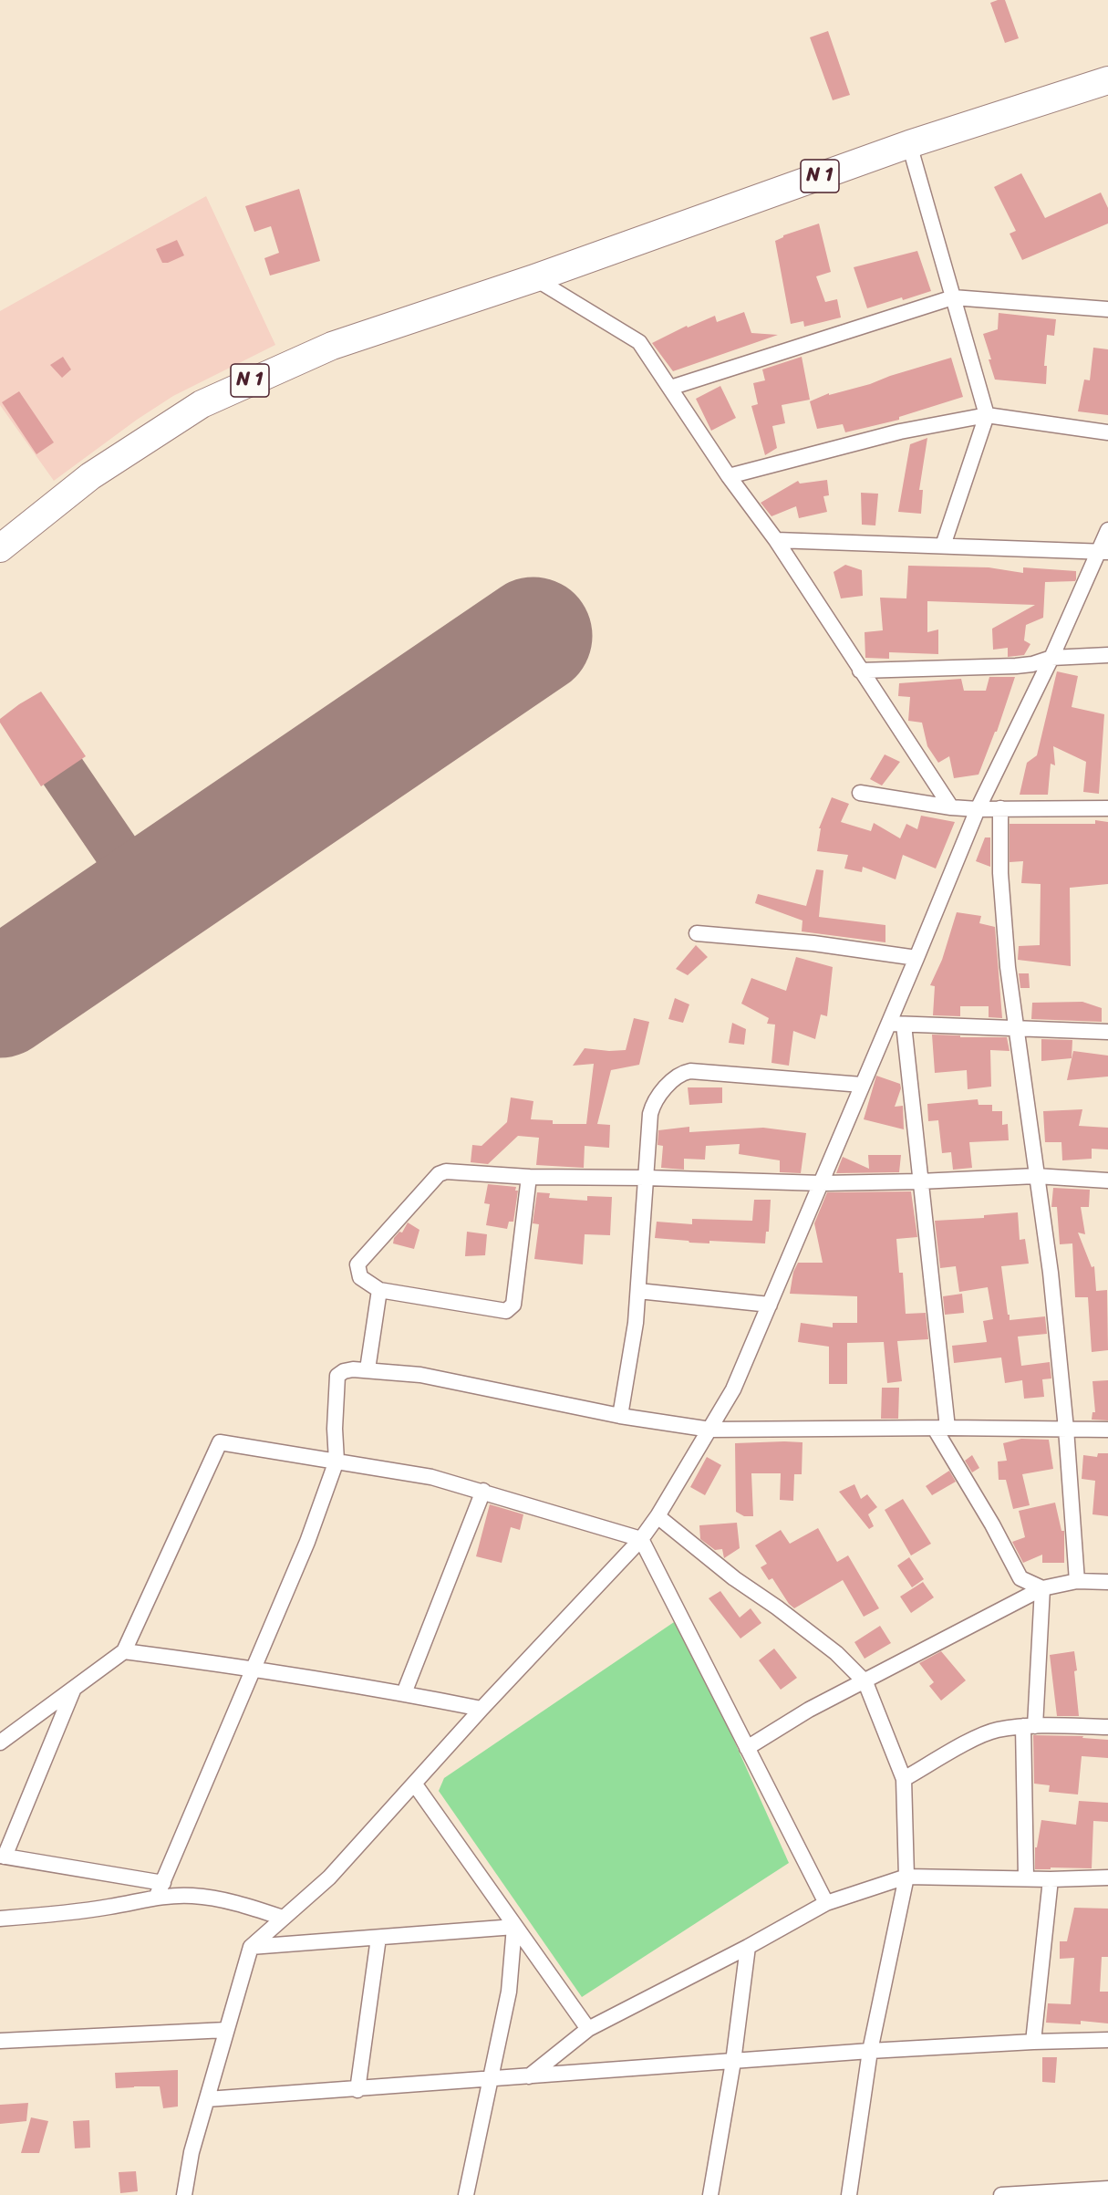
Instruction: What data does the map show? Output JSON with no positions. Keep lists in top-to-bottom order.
{
  "streets": {
    "highway": ["N 1"]
  }
}
